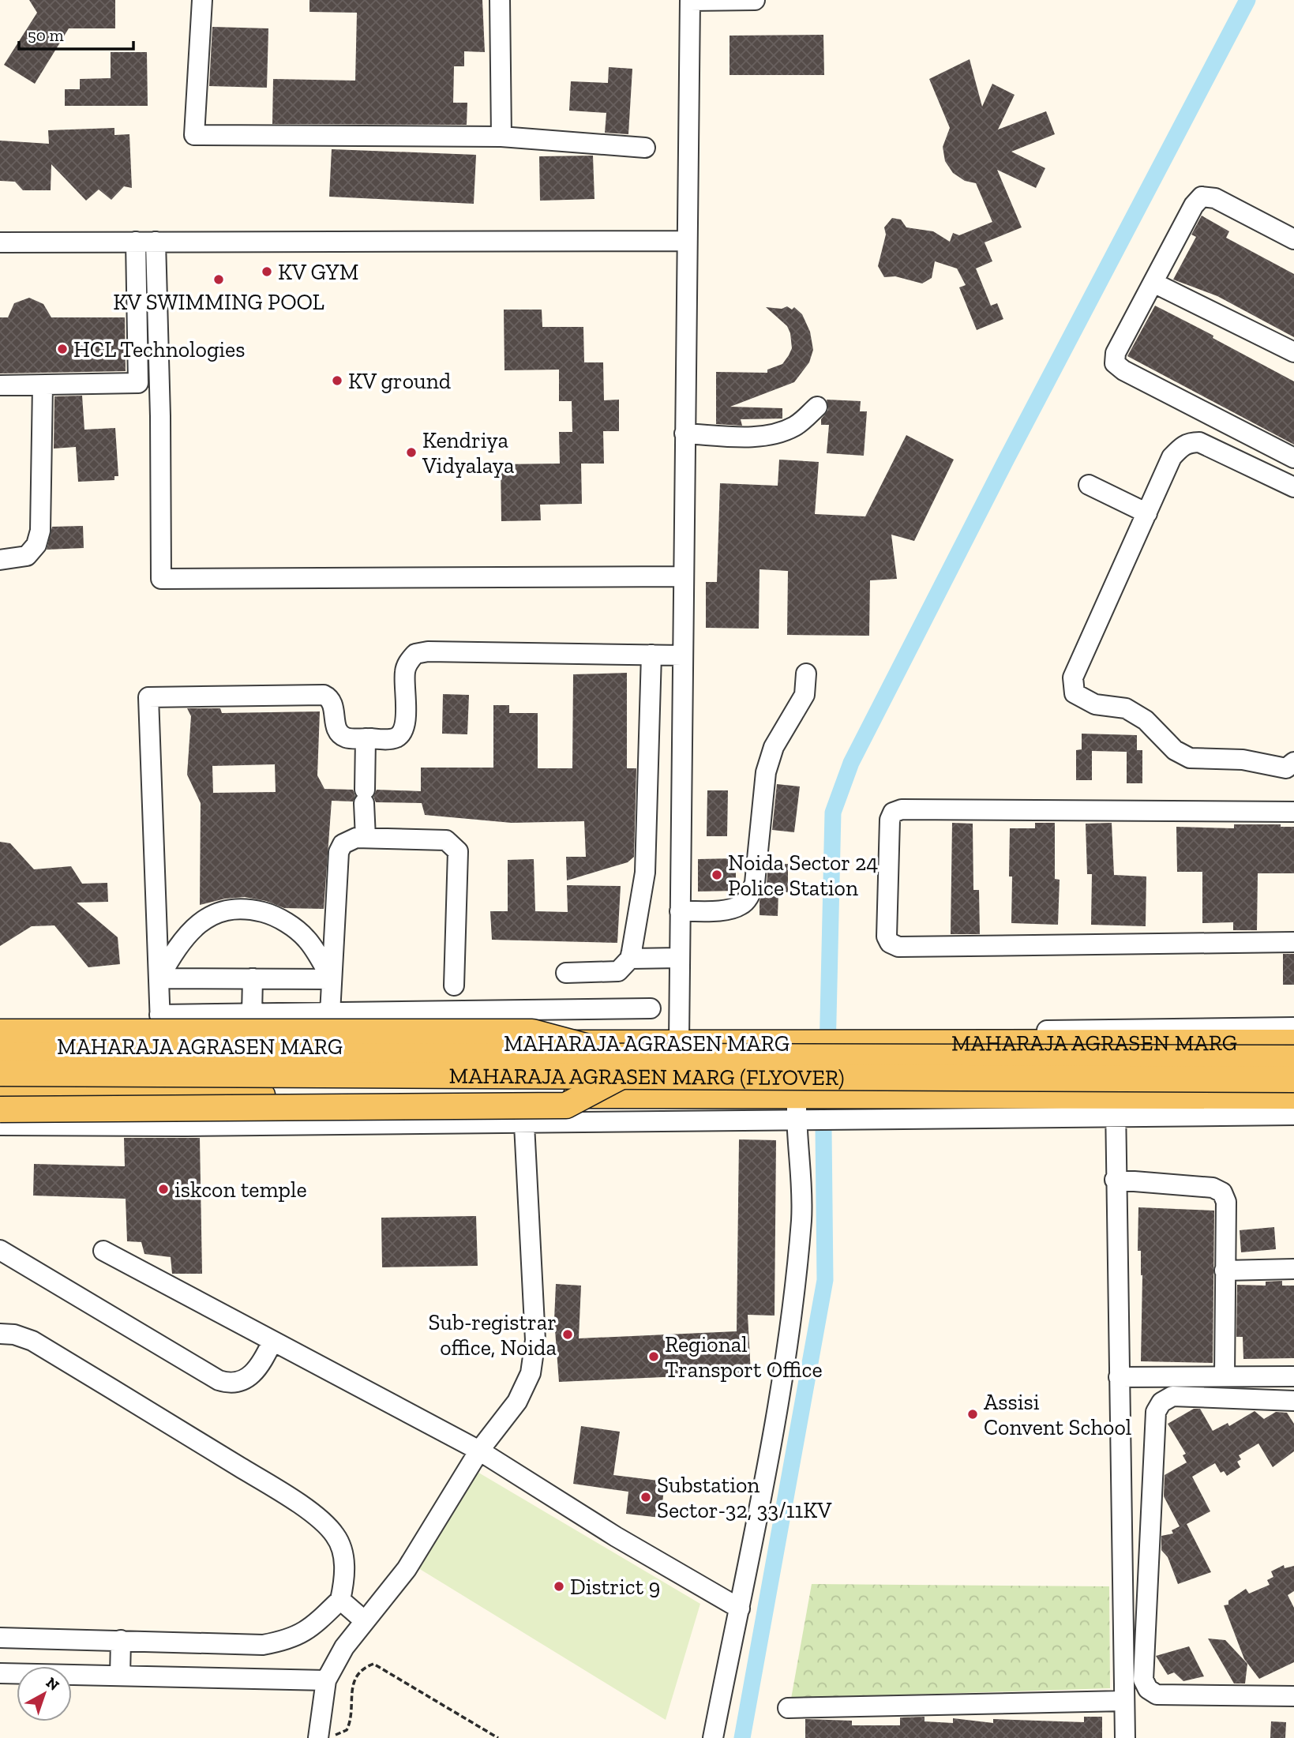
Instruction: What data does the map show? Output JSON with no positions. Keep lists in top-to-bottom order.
{
  "streets": {
    "main road": ["MAHARAJA AGRASEN MARG", "MAHARAJA AGRASEN MARG (FLYOVER)"]
  },
  "places": [
    "KV GYM",
    "KV SWIMMING POOL",
    "HCL Technologies",
    "KV ground",
    "Kendriya Vidyalaya",
    "Noida Sector 24 Police Station",
    "iskcon temple",
    "Sub-registrar office, Noida",
    "Regional Transport Office",
    "Assisi Convent School",
    "Substation Sector-32, 33/11KV",
    "District 9"
  ],
  "scale_bar": "50 m",
  "north": "top right"
}
